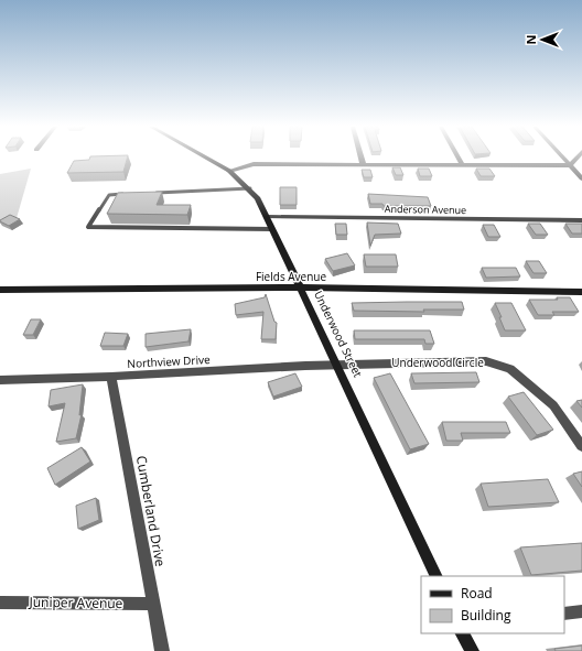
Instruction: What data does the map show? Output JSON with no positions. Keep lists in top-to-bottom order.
{
  "streets": {
    "street": [
      "Anderson Avenue",
      "Fields Avenue",
      "Underwood Street",
      "Northview Drive",
      "Underwood Circle",
      "Cumberland Drive",
      "Juniper Avenue"
    ]
  },
  "crossings": [
    ["Anderson Avenue", "Underwood Street"],
    ["Fields Avenue", "Underwood Street"],
    ["Underwood Street", "Northview Drive"],
    ["Underwood Street", "Underwood Circle"],
    ["Northview Drive", "Underwood Circle"],
    ["Northview Drive", "Cumberland Drive"],
    ["Cumberland Drive", "Juniper Avenue"]
  ],
  "legend": ["Road", "Building"],
  "north": "left"
}
